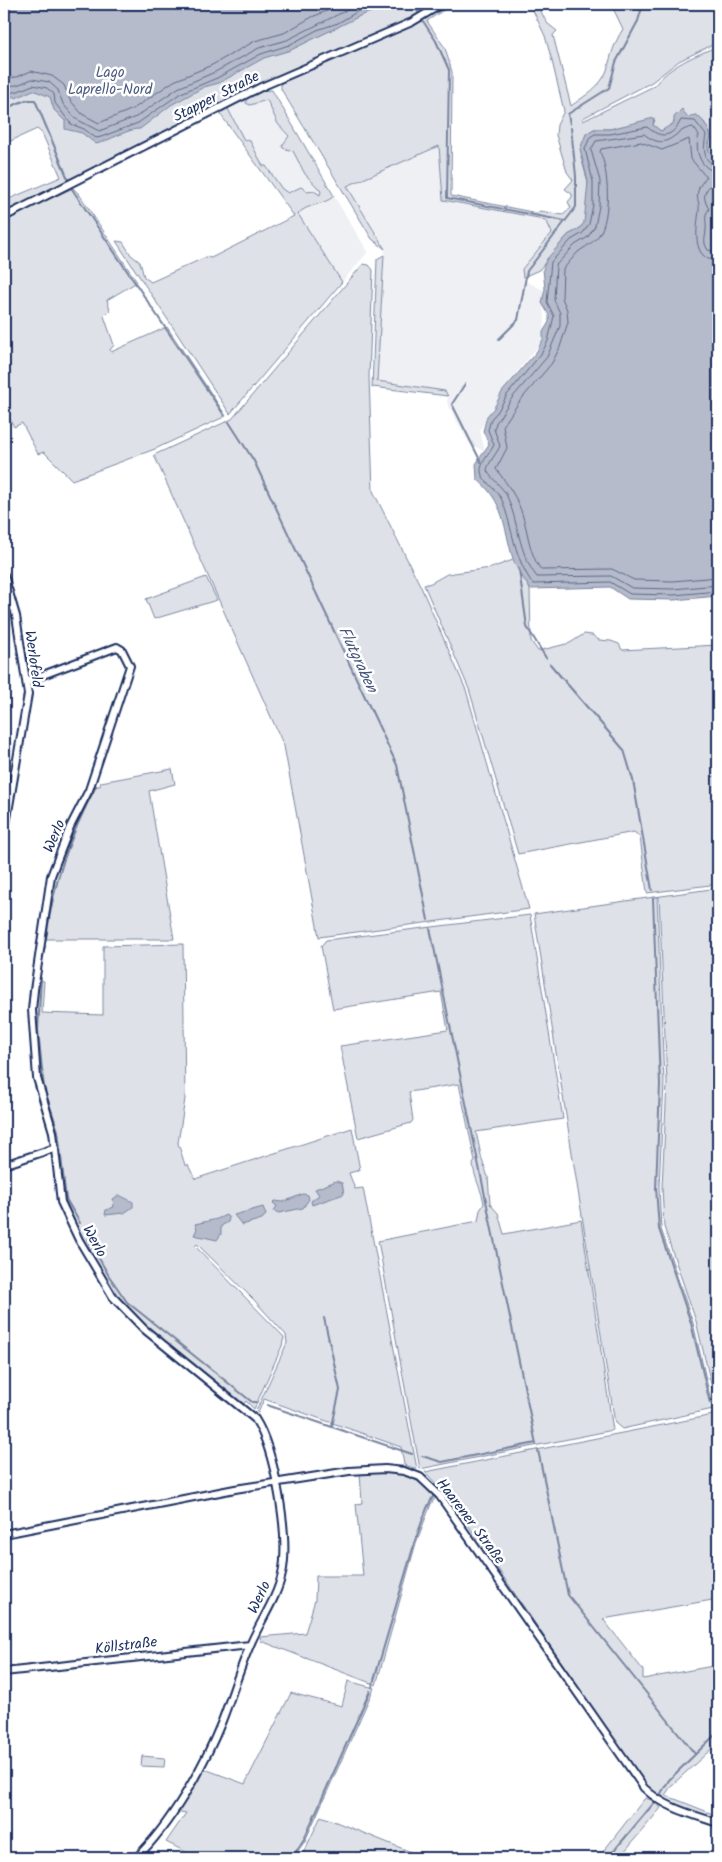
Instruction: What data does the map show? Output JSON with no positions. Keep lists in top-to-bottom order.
{
  "streets": {
    "street": [
      "Stapper Straße",
      "Werlofeld",
      "Werlo",
      "Haarener Straße",
      "Köllstraße"
    ]
  },
  "crossings": [
    ["Werlofeld", "Werlo"],
    ["Werlo", "Haarener Straße"],
    ["Werlo", "Köllstraße"]
  ],
  "water": ["Flutgraben"],
  "parks": ["Lago Laprello-Nord"]
}
